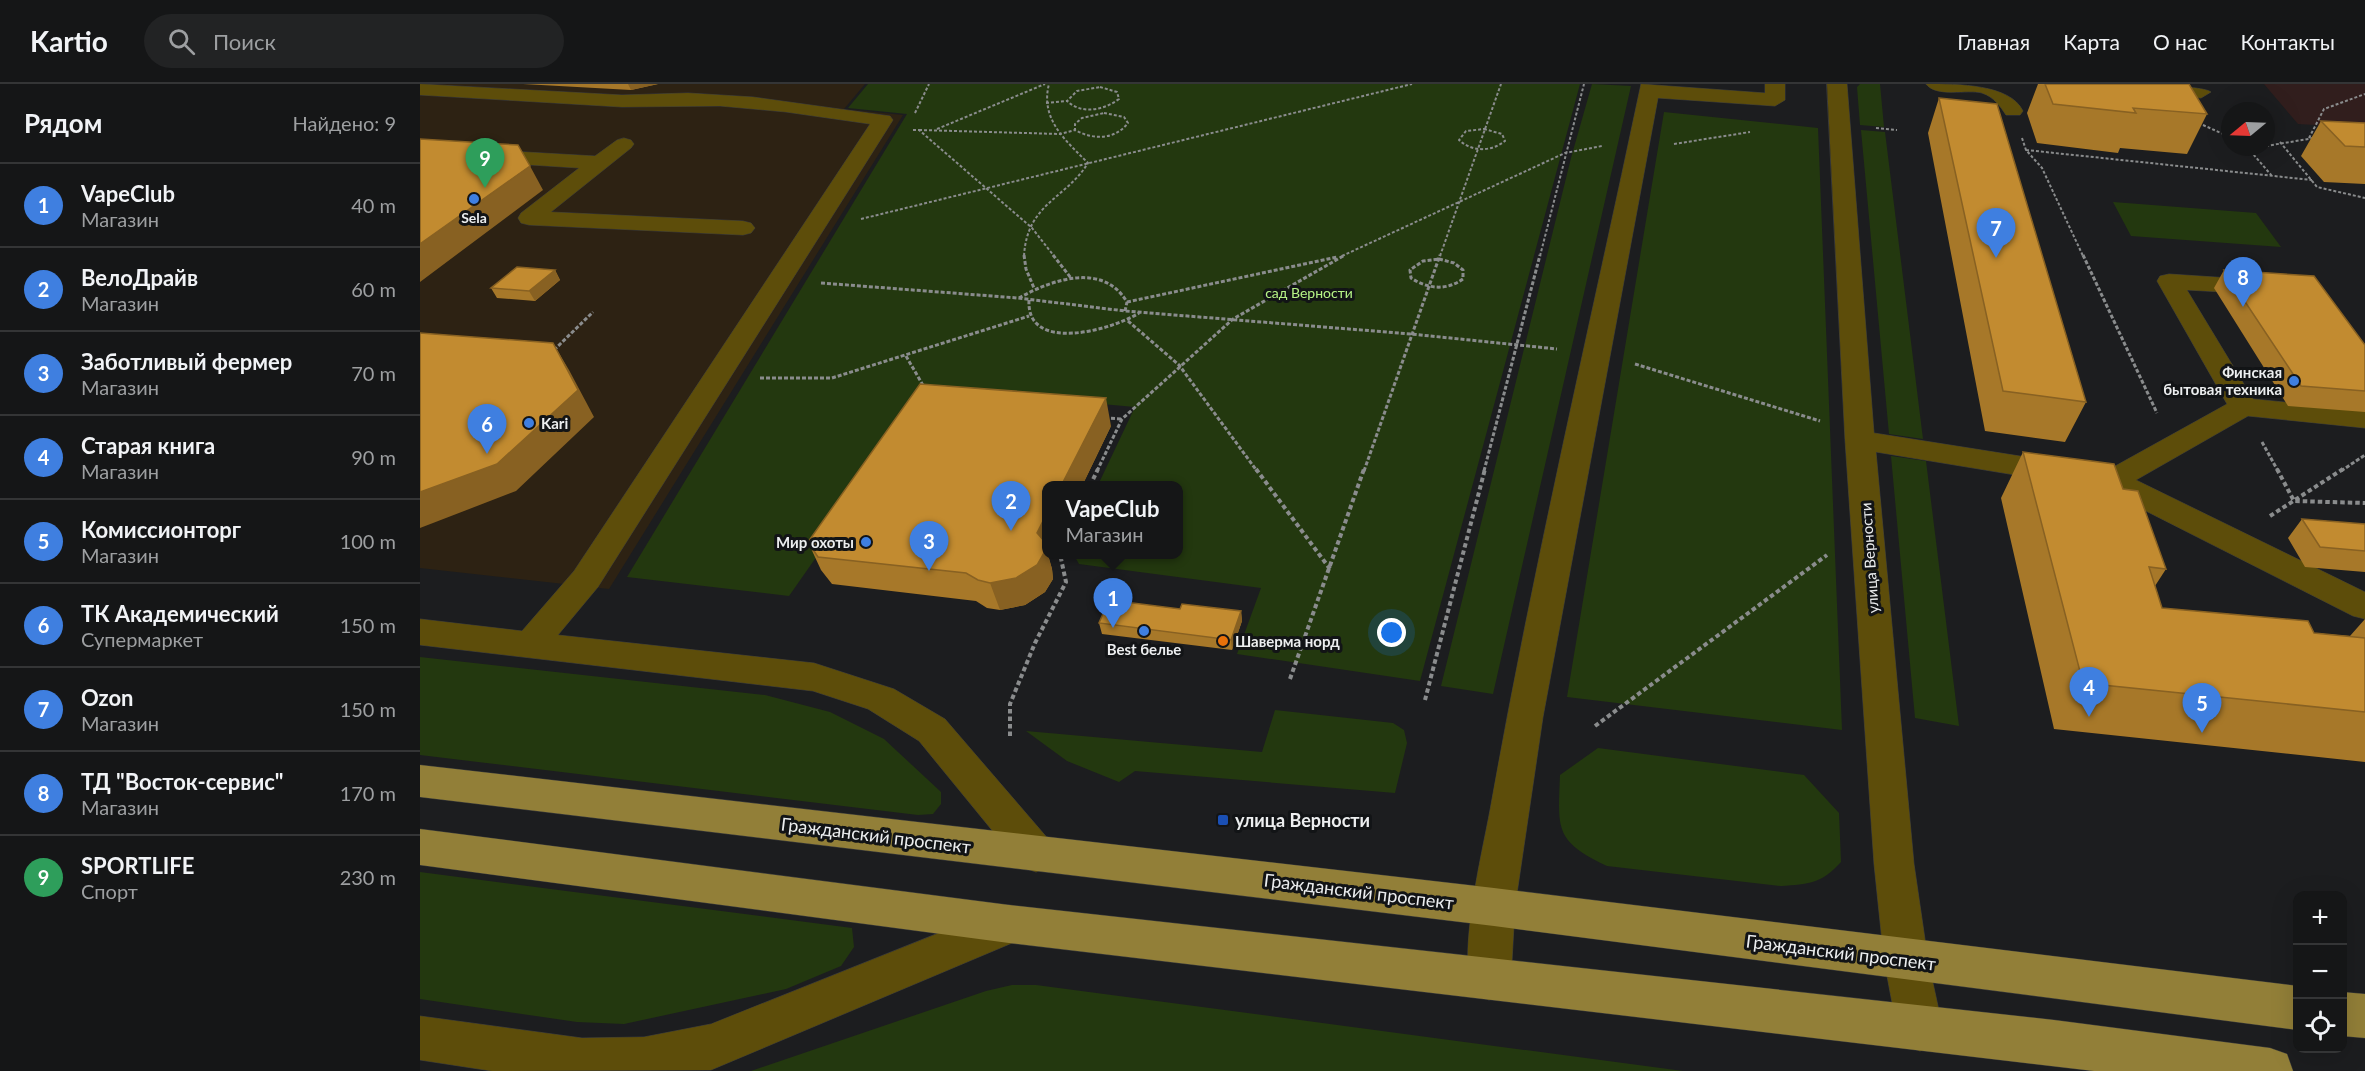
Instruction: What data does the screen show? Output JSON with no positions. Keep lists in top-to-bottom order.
{
  "streets": {
    "main road": ["Гражданский проспект"],
    "street": ["улица Верности"]
  },
  "crossings": [
    ["улица Верности", "Гражданский проспект"]
  ],
  "parks": ["сад Верности"],
  "places": {
    "other": [
      "Sela",
      "Финская бытовая техника",
      "Kari",
      "Мир охоты",
      "Best белье",
      "Шаверма норд"
    ],
    "transit": ["улица Верности"]
  },
  "north": "left",
  "page": {
    "header": "Kartio",
    "search": "Поиск",
    "nav": [
      "Главная",
      "Карта",
      "О нас",
      "Контакты"
    ],
    "heading": ["Рядом", "Найдено: 9"],
    "pins": [
      "9",
      "7",
      "8",
      "6",
      "2",
      "3",
      "1",
      "4",
      "5"
    ],
    "list": [
      {
        "mark": "1",
        "name": "VapeClub",
        "note": "Магазин",
        "value": "40 m"
      },
      {
        "mark": "2",
        "name": "ВелоДрайв",
        "note": "Магазин",
        "value": "60 m"
      },
      {
        "mark": "3",
        "name": "Заботливый фермер",
        "note": "Магазин",
        "value": "70 m"
      },
      {
        "mark": "4",
        "name": "Старая книга",
        "note": "Магазин",
        "value": "90 m"
      },
      {
        "mark": "5",
        "name": "Комиссионторг",
        "note": "Магазин",
        "value": "100 m"
      },
      {
        "mark": "6",
        "name": "ТК Академический",
        "note": "Супермаркет",
        "value": "150 m"
      },
      {
        "mark": "7",
        "name": "Ozon",
        "note": "Магазин",
        "value": "150 m"
      },
      {
        "mark": "8",
        "name": "ТД \"Восток-сервис\"",
        "note": "Магазин",
        "value": "170 m"
      },
      {
        "mark": "9",
        "name": "SPORTLIFE",
        "note": "Спорт",
        "value": "230 m"
      }
    ],
    "popup": ["VapeClub", "Магазин"],
    "map_buttons": ["+", "−"]
  }
}
